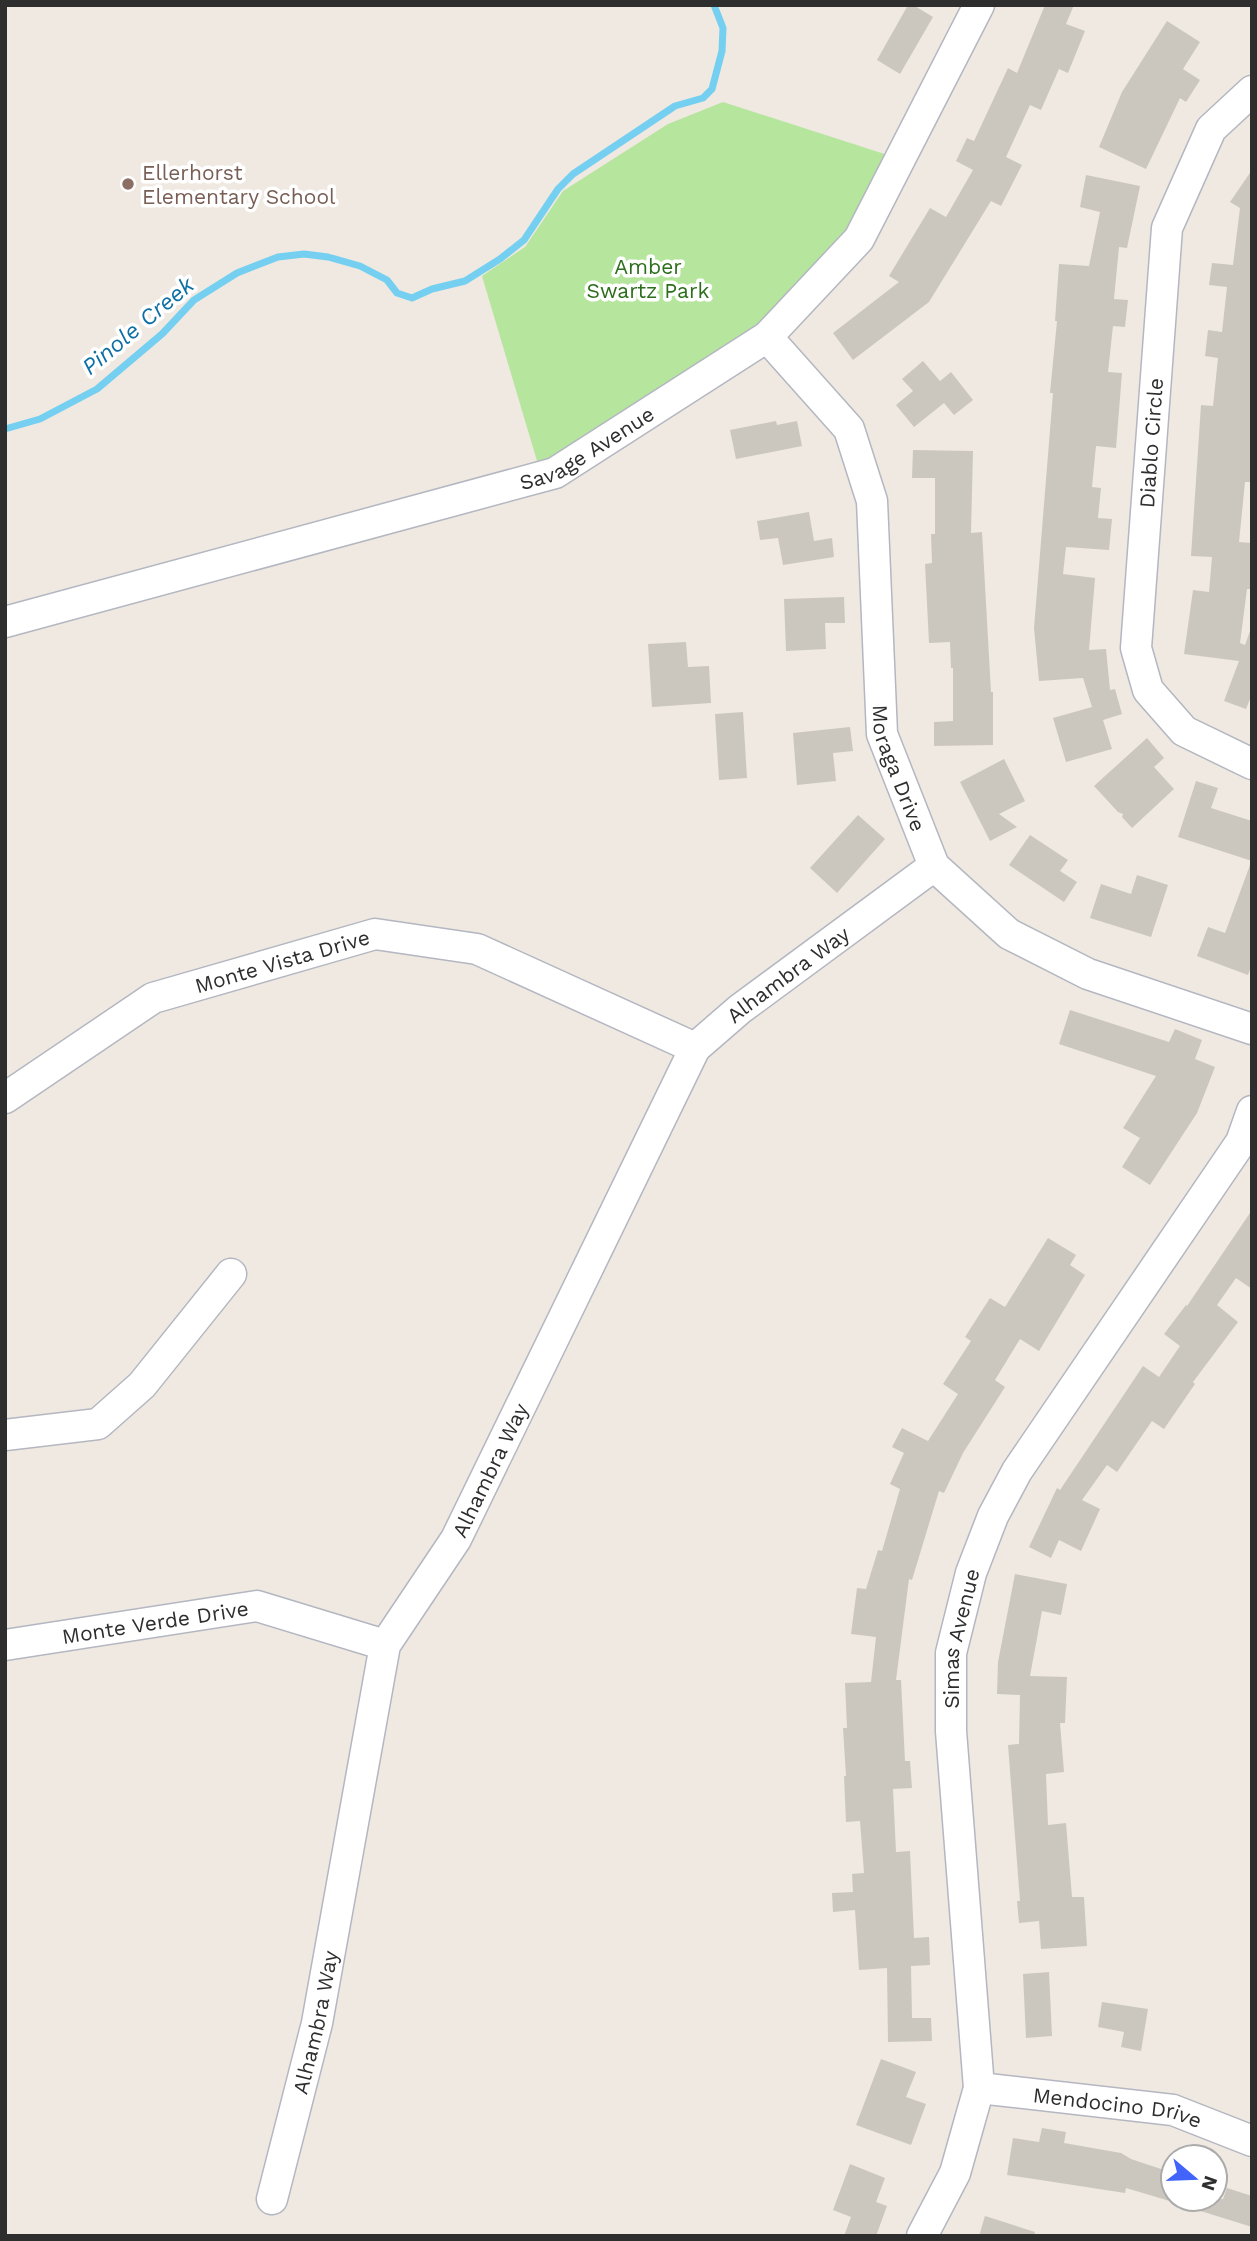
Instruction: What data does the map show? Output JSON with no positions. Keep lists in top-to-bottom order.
{
  "streets": {
    "street": [
      "Diablo Circle",
      "Savage Avenue",
      "Moraga Drive",
      "Monte Vista Drive",
      "Alhambra Way",
      "Monte Verde Drive",
      "Simas Avenue",
      "Mendocino Drive"
    ]
  },
  "crossings": [
    ["Savage Avenue", "Moraga Drive"],
    ["Moraga Drive", "Alhambra Way"],
    ["Monte Vista Drive", "Alhambra Way"],
    ["Alhambra Way", "Monte Verde Drive"],
    ["Simas Avenue", "Mendocino Drive"]
  ],
  "water": ["Pinole Creek"],
  "parks": ["Amber Swartz Park"],
  "places": ["Ellerhorst Elementary School"],
  "north": "right"
}
